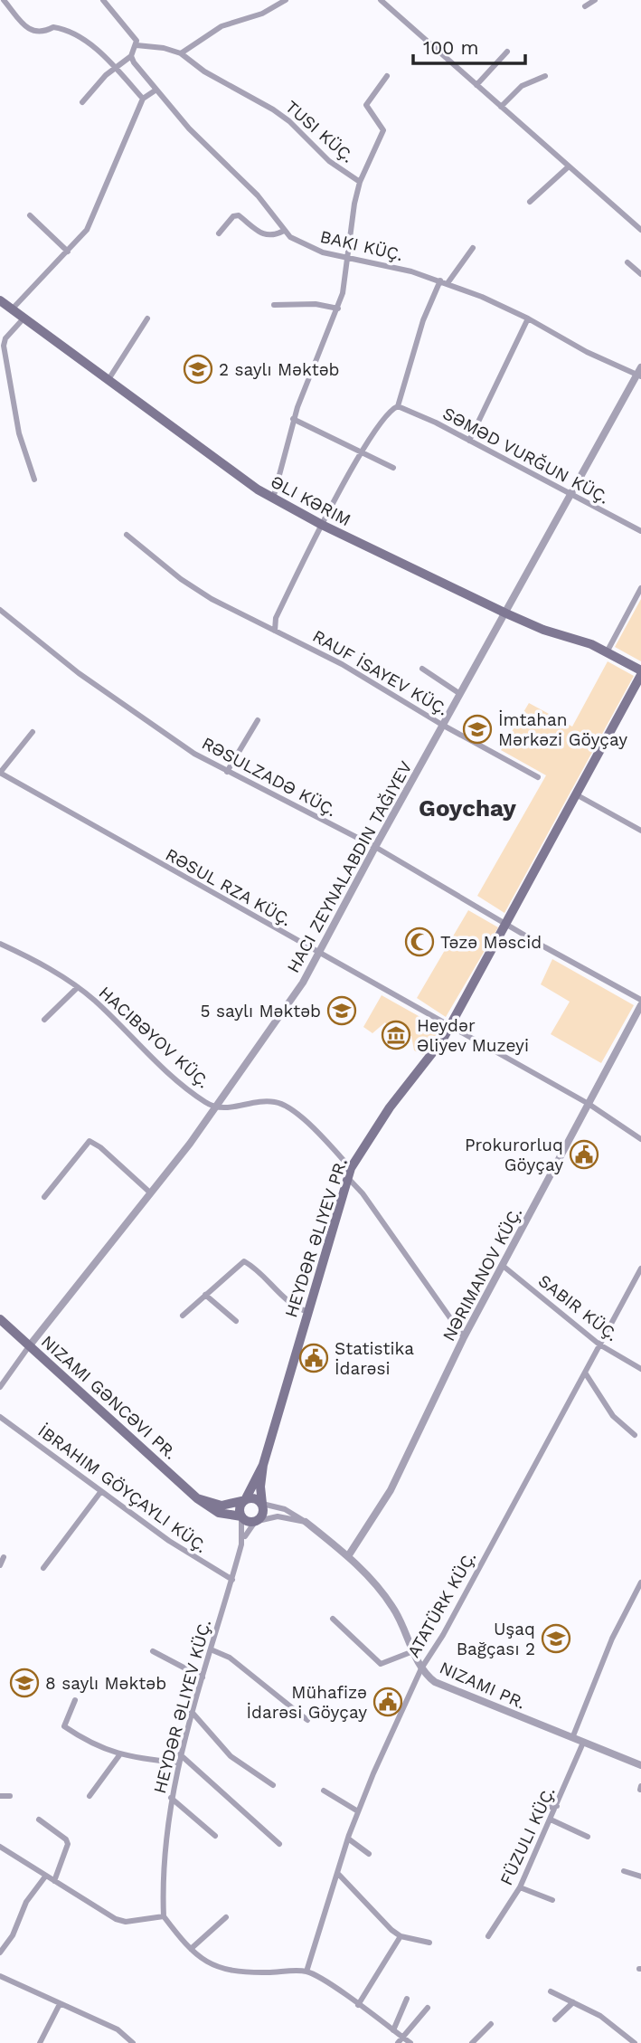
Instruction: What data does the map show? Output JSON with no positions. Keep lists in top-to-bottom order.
{
  "streets": {
    "main road": ["ƏLI KƏRIM", "HEYDƏR ƏLIYEV PR.", "NIZAMI GƏNCƏVI PR."],
    "street": [
      "TUSI KÜÇ.",
      "SƏMƏD VURĞUN KÜÇ.",
      "RAUF İSAYEV KÜÇ.",
      "RƏSULZADƏ KÜÇ.",
      "RƏSUL RZA KÜÇ.",
      "NƏRIMANOV KÜÇ.",
      "SABIR KÜÇ.",
      "ATATÜRK KÜÇ.",
      "NIZAMI PR.",
      "HEYDƏR ƏLIYEV KÜÇ.",
      "FÜZULI KÜÇ."
    ]
  },
  "crossings": [
    ["TUSI KÜÇ.", "ƏLI KƏRIM"],
    ["ƏLI KƏRIM", "HEYDƏR ƏLIYEV PR."],
    ["RƏSULZADƏ KÜÇ.", "HEYDƏR ƏLIYEV PR."],
    ["RƏSUL RZA KÜÇ.", "HEYDƏR ƏLIYEV PR."],
    ["RƏSUL RZA KÜÇ.", "NƏRIMANOV KÜÇ."],
    ["NƏRIMANOV KÜÇ.", "SABIR KÜÇ."],
    ["NƏRIMANOV KÜÇ.", "NIZAMI PR."],
    ["SABIR KÜÇ.", "ATATÜRK KÜÇ."],
    ["ATATÜRK KÜÇ.", "NIZAMI PR."],
    ["NIZAMI PR.", "FÜZULI KÜÇ."]
  ],
  "districts": ["Goychay"],
  "places": {
    "school or university": [
      "2 saylı Məktəb",
      "İmtahan Mərkəzi Göyçay",
      "5 saylı Məktəb",
      "Uşaq Bağçası 2",
      "8 saylı Məktəb"
    ],
    "mosque": ["Təzə Məscid"],
    "museum": ["Heydər Əliyev Muzeyi"],
    "public building": ["Prokurorluq Göyçay", "Statistika İdarəsi", "Mühafizə İdarəsi Göyçay"]
  },
  "scale_bar": "100 m"
}
